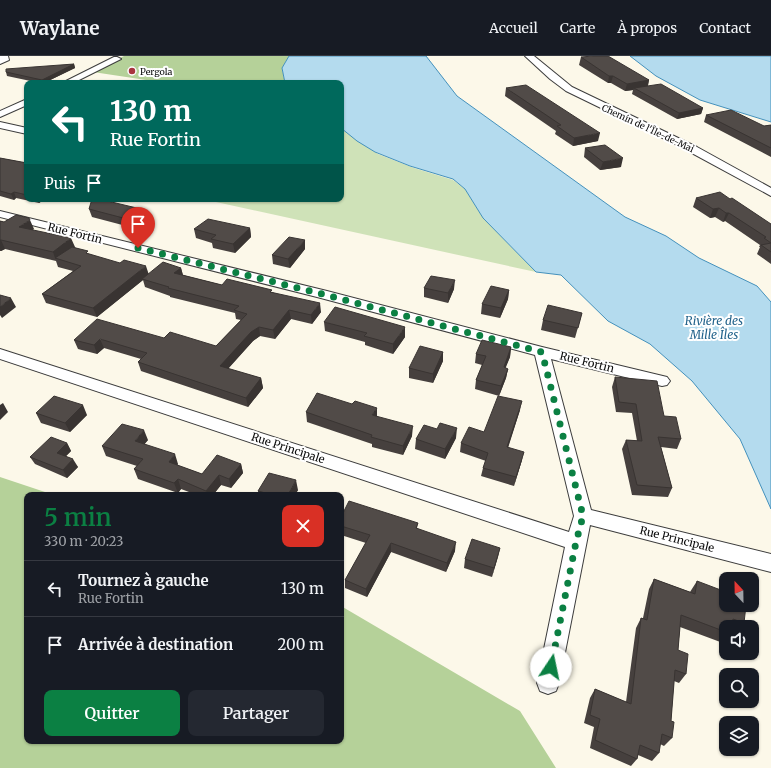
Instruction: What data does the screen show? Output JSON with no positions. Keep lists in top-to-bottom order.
{
  "streets": {
    "street": ["Chemin de l'Île-de-Mai", "Rue Fortin", "Rue Principale"]
  },
  "water": ["Rivière des Mille Îles"],
  "places": ["Pergola"],
  "north": "top",
  "page": {
    "header": "Waylane",
    "nav": [
      "Accueil",
      "Carte",
      "À propos",
      "Contact"
    ],
    "turn": ["130 m", "Rue Fortin"],
    "then": "Puis",
    "heading": ["5 min", "330 m · 20:23"],
    "list": [
      {
        "name": "Tournez à gauche",
        "note": "Rue Fortin",
        "value": "130 m"
      },
      {
        "name": "Arrivée à destination",
        "value": "200 m"
      }
    ],
    "buttons": ["Quitter", "Partager"]
  }
}
